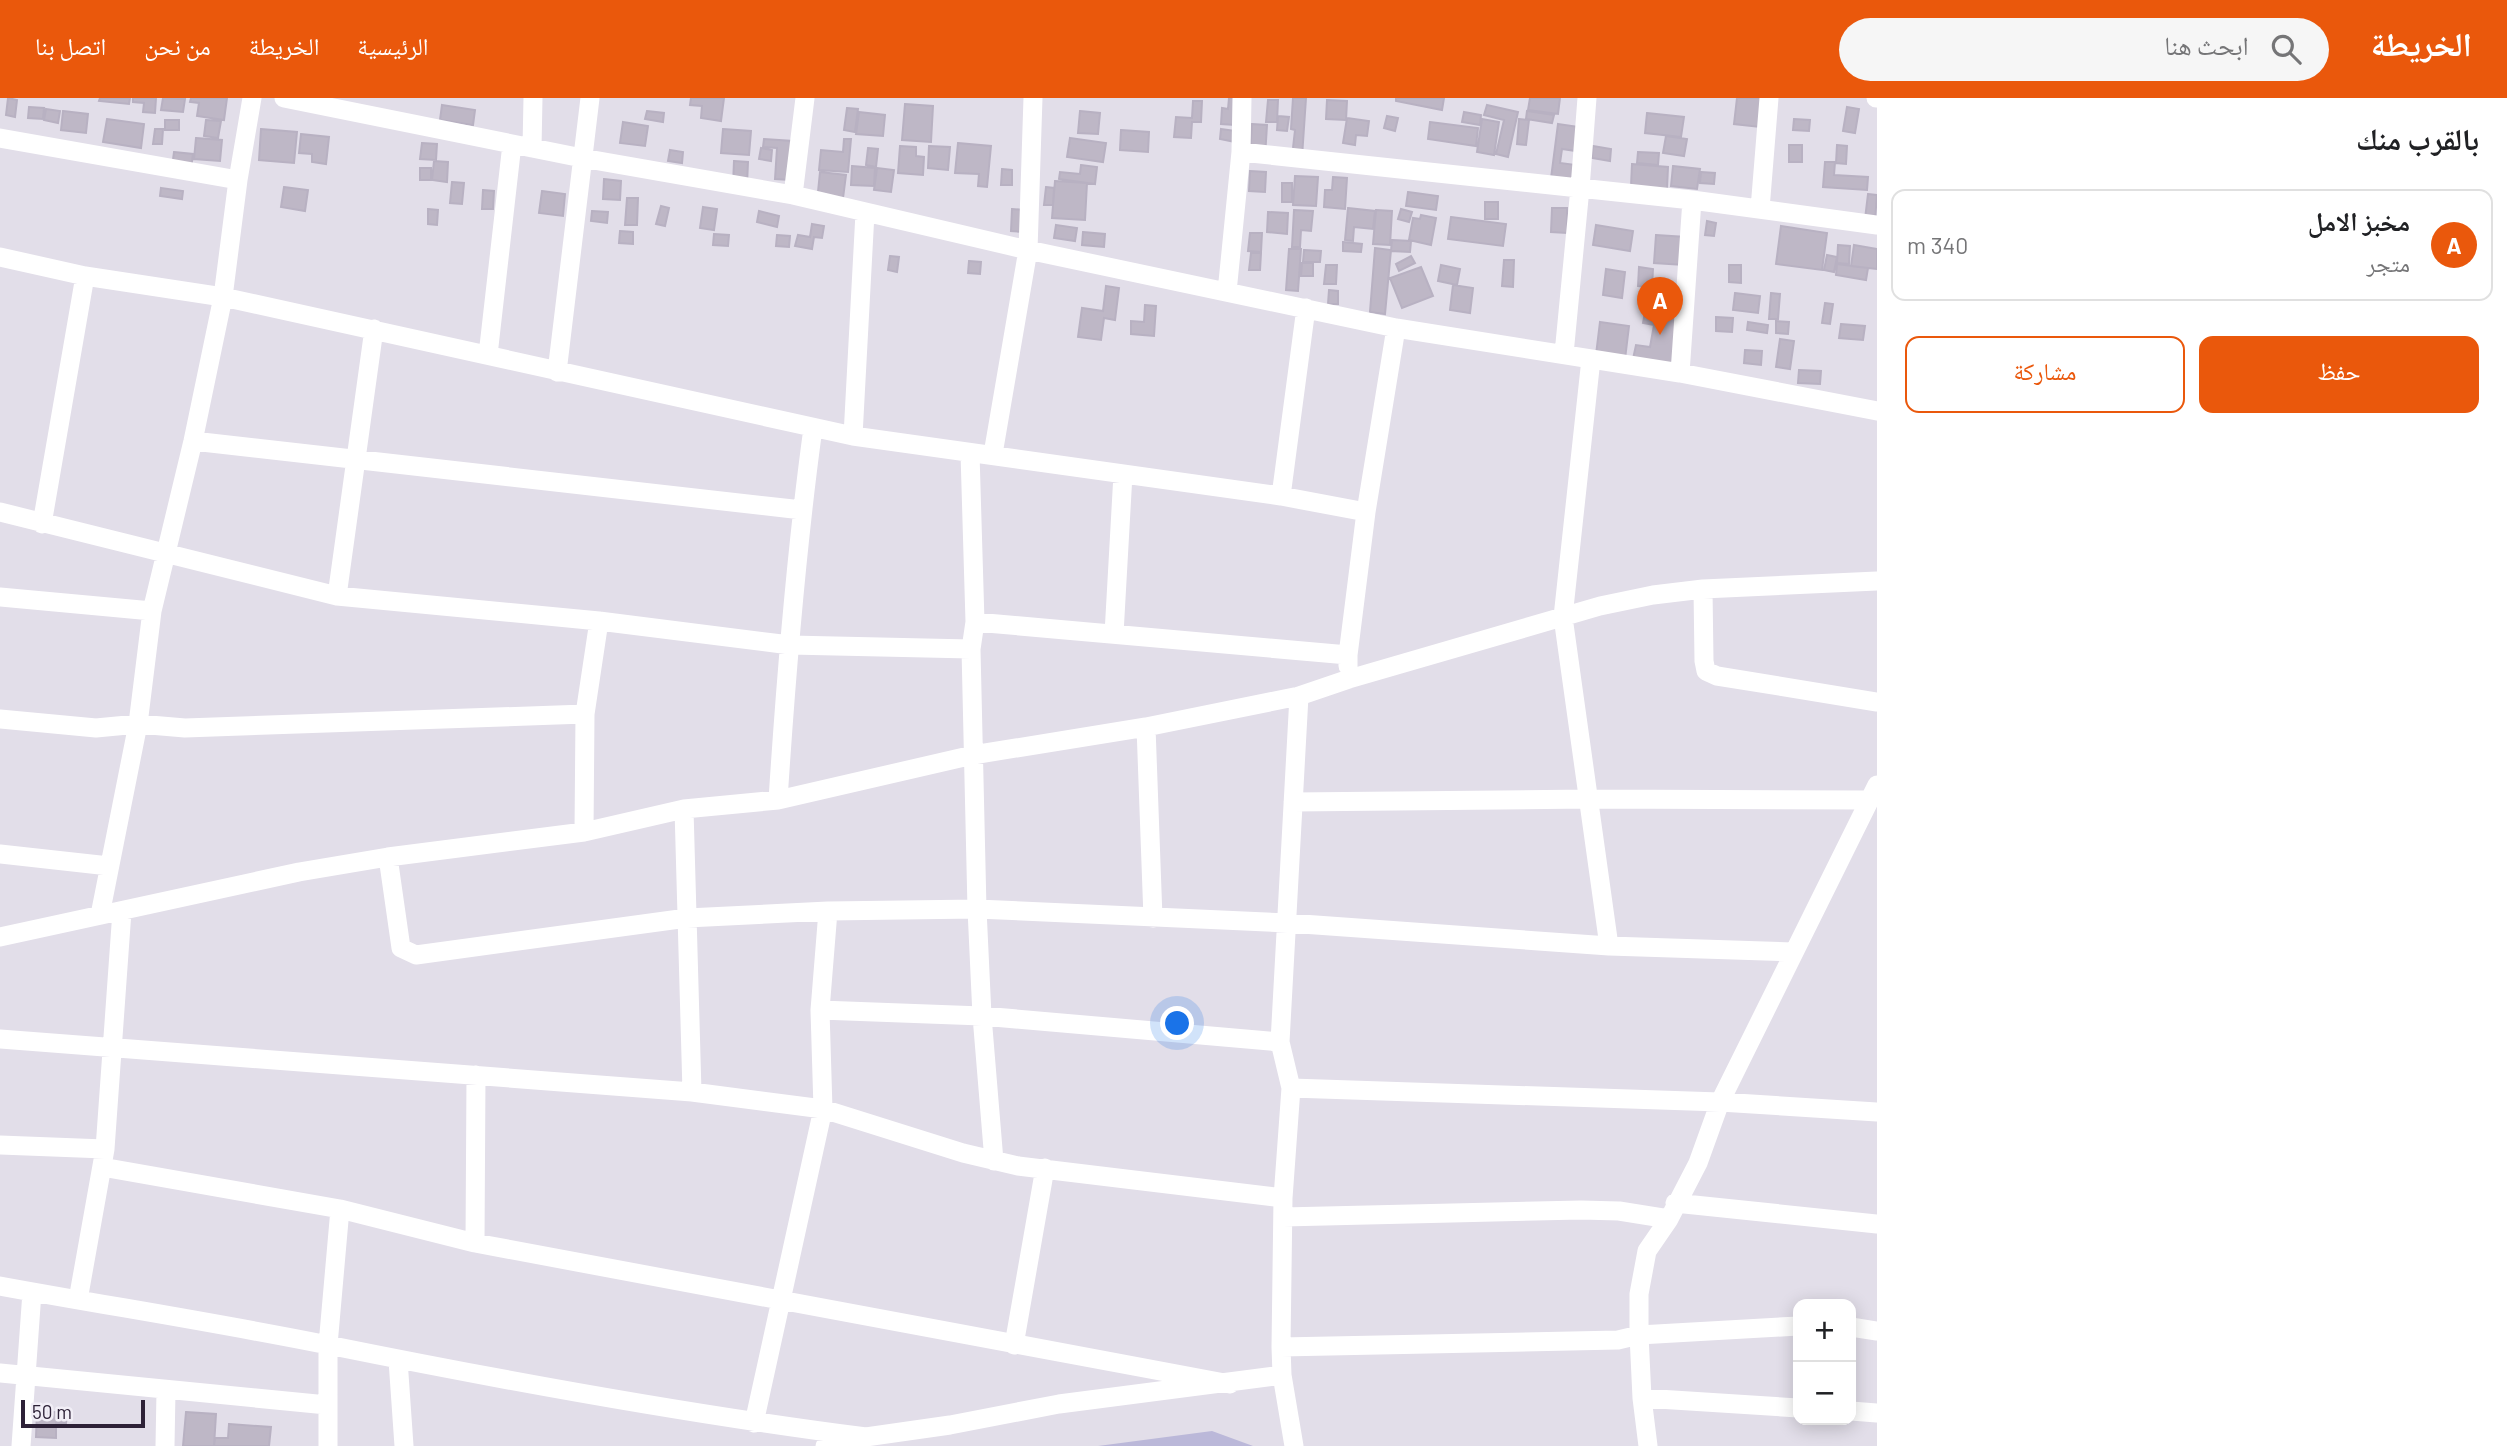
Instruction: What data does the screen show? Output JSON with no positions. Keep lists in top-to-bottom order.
{
  "scale_bar": "50 m",
  "page": {
    "header": "الخريطة",
    "search": "ابحث هنا",
    "nav": [
      "الرئيسية",
      "الخريطة",
      "من نحن",
      "اتصل بنا"
    ],
    "heading": "بالقرب منك",
    "list": [
      {
        "mark": "A",
        "name": "مخبز الامل",
        "note": "متجر",
        "value": "340 m"
      }
    ],
    "pins": "A",
    "buttons": ["حفظ", "مشاركة"],
    "map_buttons": ["+", "−"],
    "scale": "50 m"
  }
}
